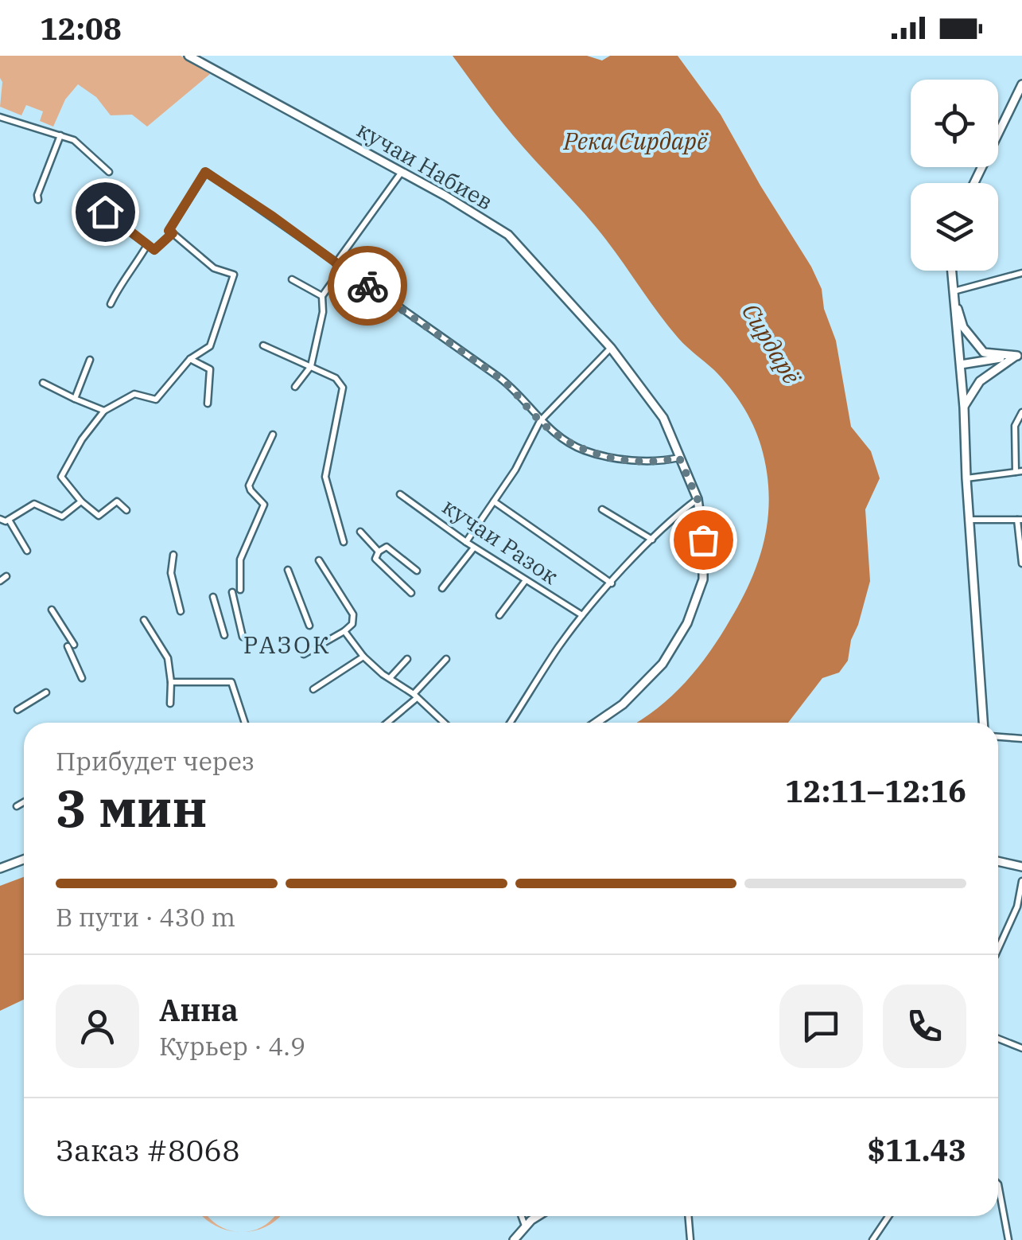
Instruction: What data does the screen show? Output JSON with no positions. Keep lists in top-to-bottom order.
{
  "streets": {
    "main road": ["кучаи Набиев"],
    "street": ["кучаи Разок"]
  },
  "districts": ["РАЗОК"],
  "water": ["Река Сирдарё", "Сирдарё"],
  "page": {
    "status": "12:08",
    "heading": ["3 мин", "Прибудет через", "12:11–12:16"],
    "panel": [
      "Анна",
      "Курьер · 4.9",
      "Заказ #8068",
      "$11.43"
    ],
    "bar": "В пути · 430 m"
  }
}
